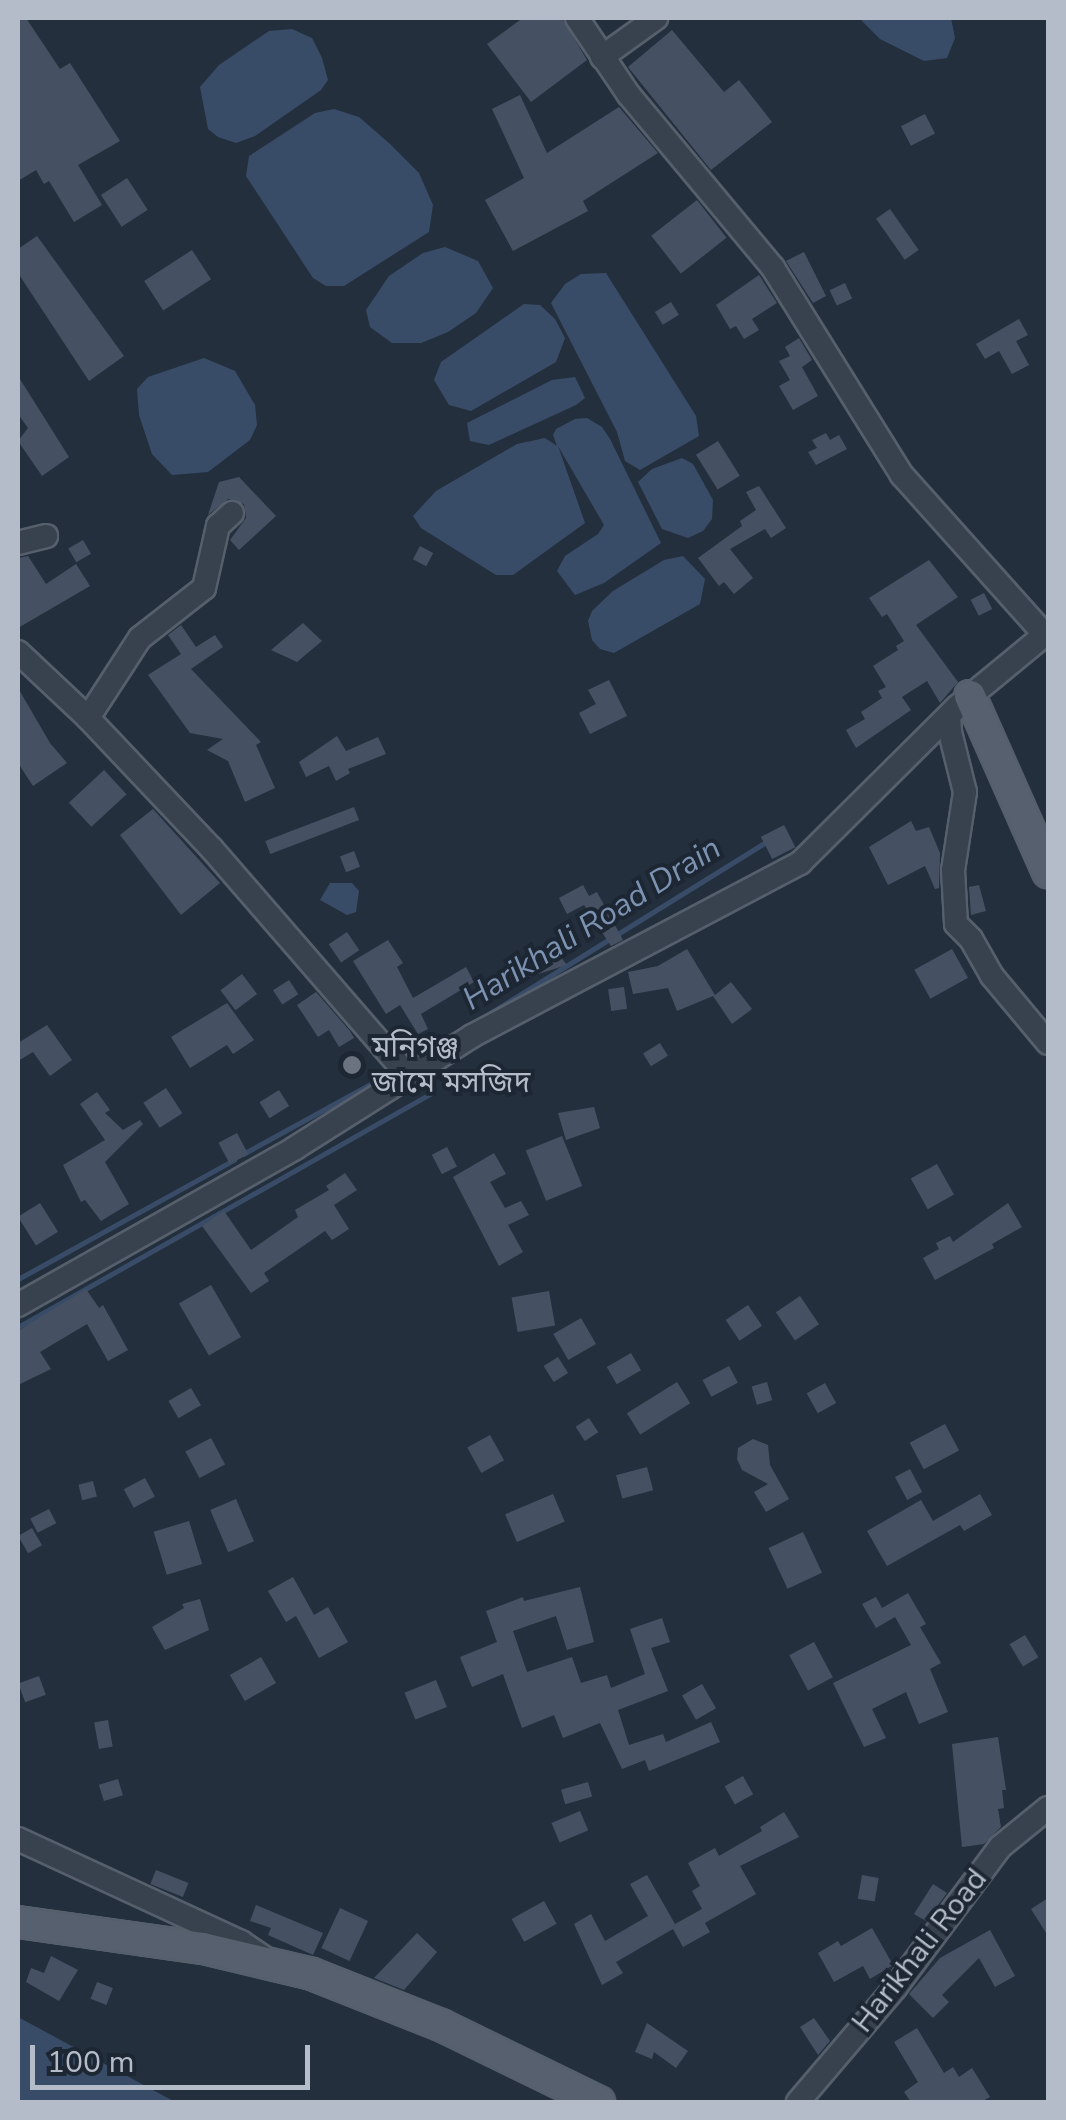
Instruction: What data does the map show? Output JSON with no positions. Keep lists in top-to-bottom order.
{
  "streets": {
    "street": ["Harikhali Road"]
  },
  "water": ["Harikhali Road Drain"],
  "places": ["মনিগঞ্জ জামে মসজিদ"],
  "scale_bar": "100 m"
}
